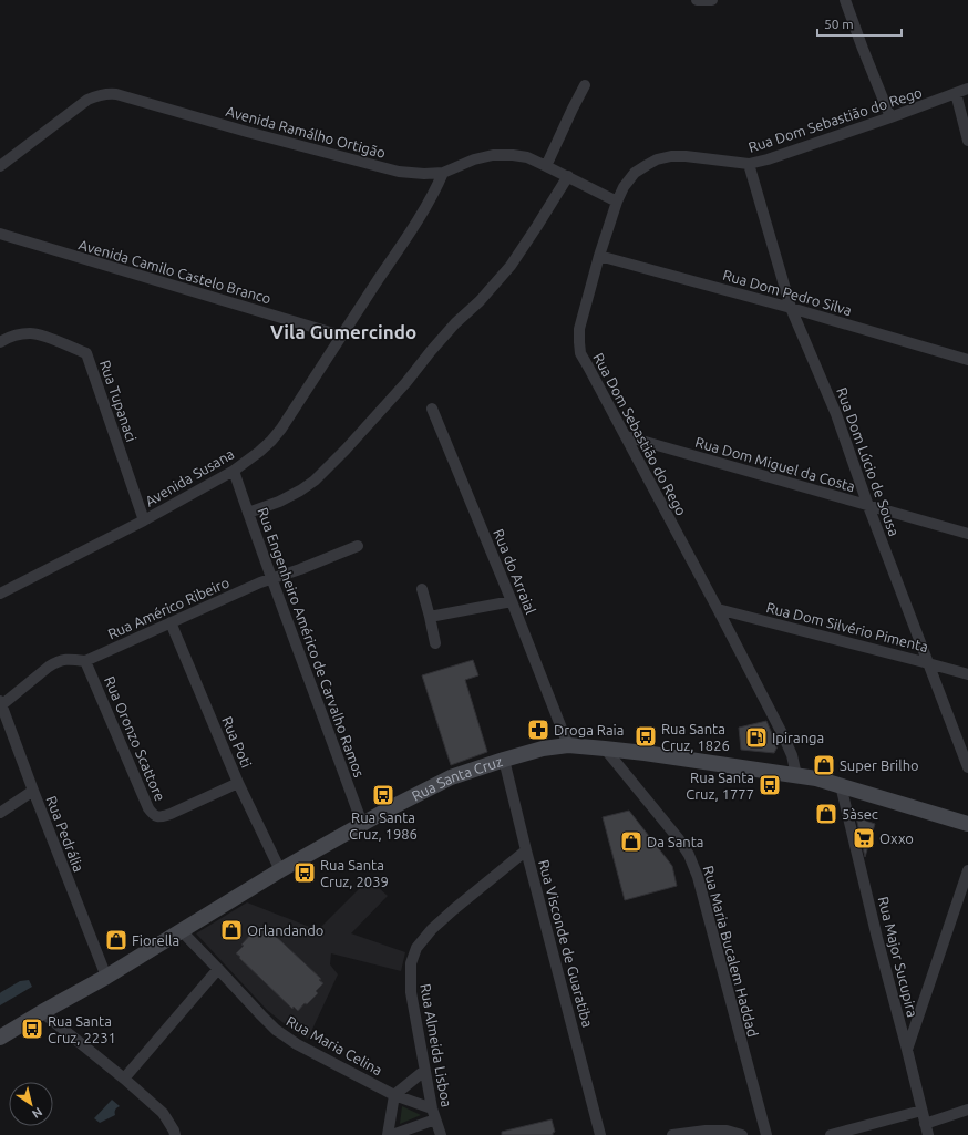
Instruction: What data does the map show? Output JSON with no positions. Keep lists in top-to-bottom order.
{
  "streets": {
    "main road": ["Rua Santa Cruz"],
    "street": [
      "Rua Dom Sebastião do Rego",
      "Avenida Ramálho Ortigão",
      "Avenida Camilo Castelo Branco",
      "Rua Dom Pedro Silva",
      "Rua Tupanaci",
      "Rua Dom Lúcio de Sousa",
      "Rua Dom Miguel da Costa",
      "Avenida Susana",
      "Rua do Arraial",
      "Rua Américo Ribeiro",
      "Rua Dom Silvério Pimenta",
      "Rua Engenheiro Américo de Carvalho Ramos",
      "Rua Oronzo Scattore",
      "Rua Poti",
      "Rua Pedrália",
      "Rua Visconde de Guaratiba",
      "Rua Maria Bucalem Haddad",
      "Rua Major Sucupira",
      "Rua Maria Celina",
      "Rua Almeida Lisboa"
    ]
  },
  "crossings": [
    ["Rua Dom Sebastião do Rego", "Avenida Ramálho Ortigão"],
    ["Rua Dom Sebastião do Rego", "Rua Dom Pedro Silva"],
    ["Rua Dom Sebastião do Rego", "Rua Dom Lúcio de Sousa"],
    ["Rua Dom Sebastião do Rego", "Rua Dom Miguel da Costa"],
    ["Rua Dom Sebastião do Rego", "Rua Dom Silvério Pimenta"],
    ["Rua Dom Sebastião do Rego", "Rua Santa Cruz"],
    ["Avenida Ramálho Ortigão", "Avenida Susana"],
    ["Avenida Camilo Castelo Branco", "Avenida Susana"],
    ["Rua Dom Pedro Silva", "Rua Dom Lúcio de Sousa"],
    ["Rua Tupanaci", "Avenida Susana"],
    ["Rua Dom Lúcio de Sousa", "Rua Dom Miguel da Costa"],
    ["Rua Dom Lúcio de Sousa", "Rua Dom Silvério Pimenta"],
    ["Avenida Susana", "Rua Engenheiro Américo de Carvalho Ramos"],
    ["Rua do Arraial", "Rua Santa Cruz"],
    ["Rua Américo Ribeiro", "Rua Engenheiro Américo de Carvalho Ramos"],
    ["Rua Américo Ribeiro", "Rua Oronzo Scattore"],
    ["Rua Américo Ribeiro", "Rua Poti"],
    ["Rua Américo Ribeiro", "Rua Pedrália"],
    ["Rua Engenheiro Américo de Carvalho Ramos", "Rua Santa Cruz"],
    ["Rua Oronzo Scattore", "Rua Poti"],
    ["Rua Poti", "Rua Santa Cruz"],
    ["Rua Santa Cruz", "Rua Pedrália"],
    ["Rua Santa Cruz", "Rua Visconde de Guaratiba"],
    ["Rua Santa Cruz", "Rua Maria Bucalem Haddad"],
    ["Rua Santa Cruz", "Rua Major Sucupira"],
    ["Rua Santa Cruz", "Rua Maria Celina"],
    ["Rua Visconde de Guaratiba", "Rua Almeida Lisboa"],
    ["Rua Maria Celina", "Rua Almeida Lisboa"]
  ],
  "districts": ["Vila Gumercindo"],
  "places": {
    "pharmacy": ["Droga Raia"],
    "bus stop": [
      "Rua Santa Cruz, 1826",
      "Rua Santa Cruz, 1777",
      "Rua Santa Cruz, 1986",
      "Rua Santa Cruz, 2039",
      "Rua Santa Cruz, 2231"
    ],
    "fuel station": ["Ipiranga"],
    "shop": [
      "Super Brilho",
      "5àsec",
      "Da Santa",
      "Orlandando",
      "Fiorella"
    ],
    "supermarket": ["Oxxo"]
  },
  "scale_bar": "50 m",
  "north": "bottom right"
}
